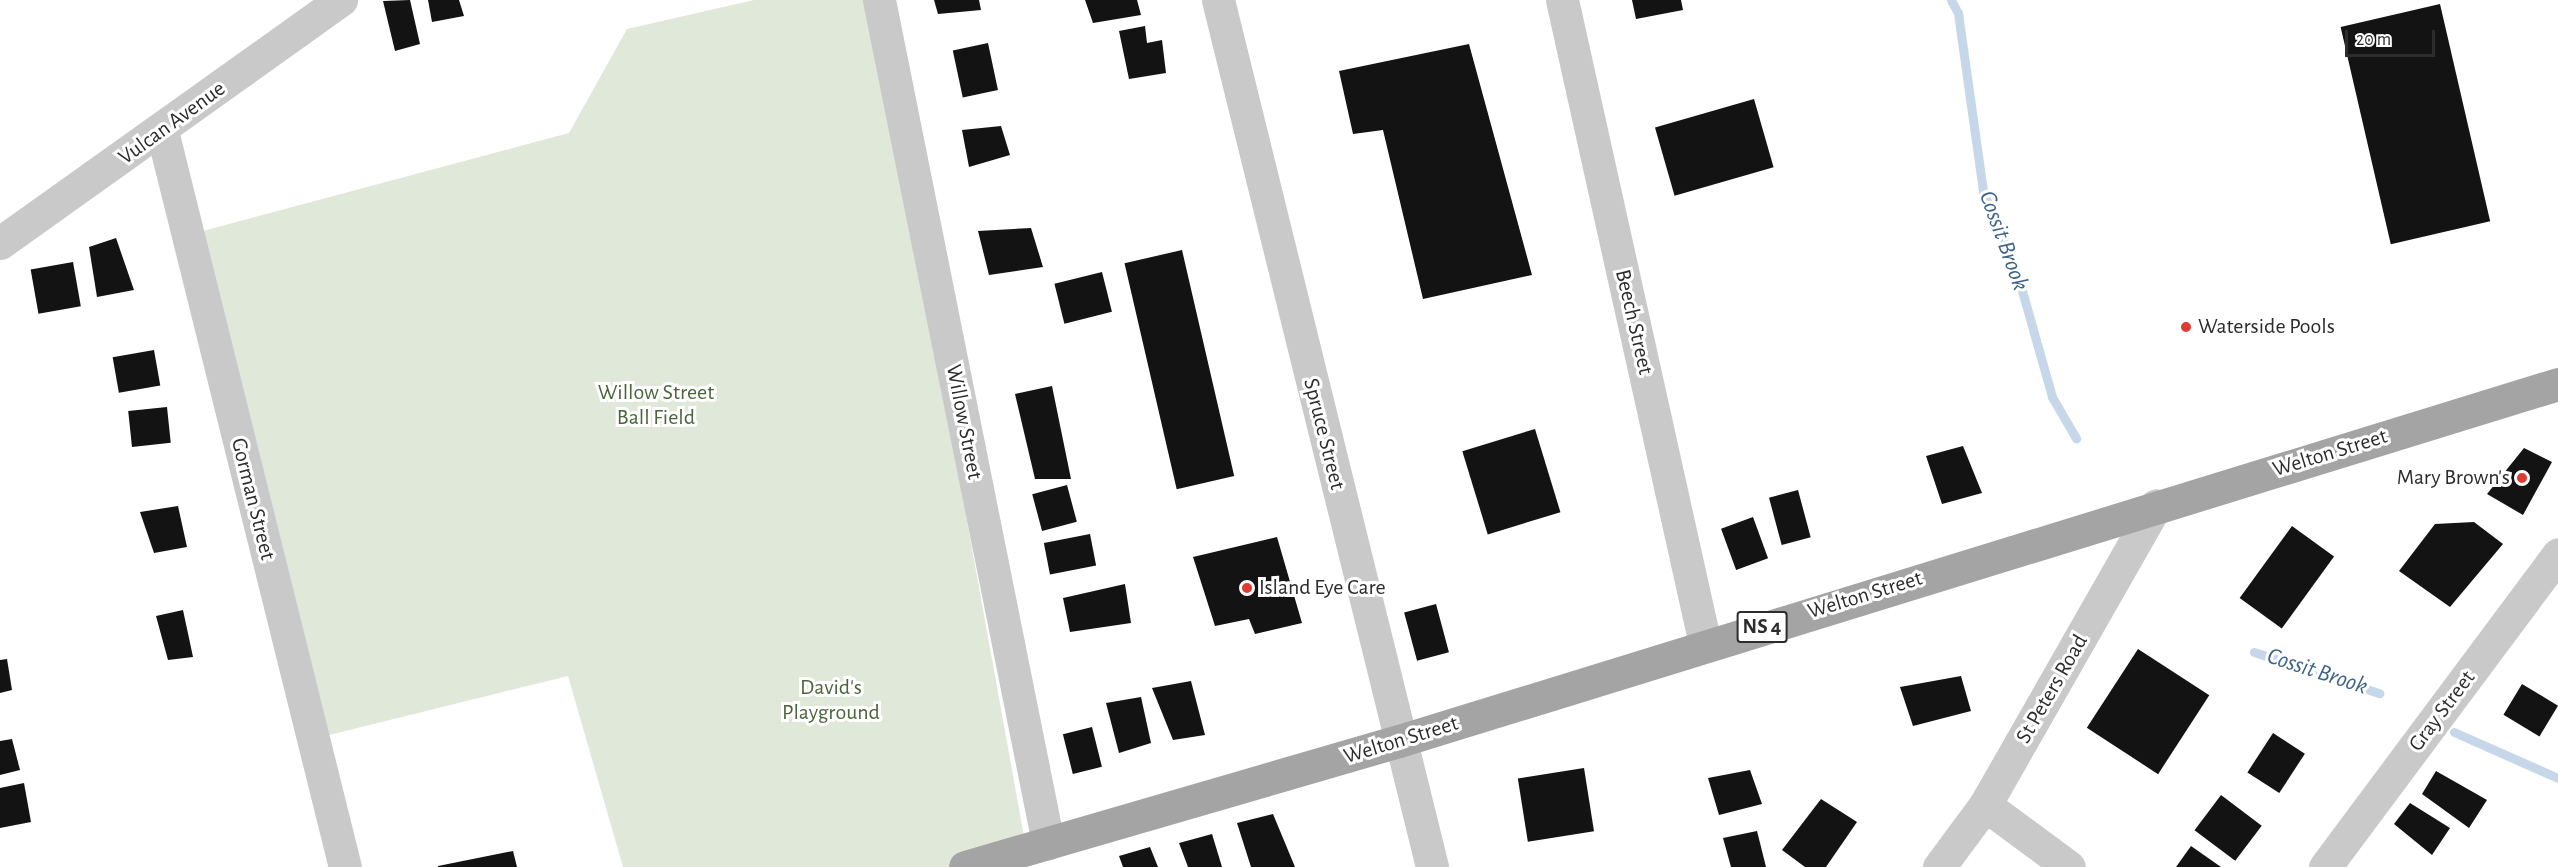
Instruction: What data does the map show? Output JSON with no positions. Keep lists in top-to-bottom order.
{
  "streets": {
    "main road": ["Welton Street", "NS 4"],
    "street": [
      "Vulcan Avenue",
      "Beech Street",
      "Willow Street",
      "Spruce Street",
      "Gorman Street",
      "St Peters Road",
      "Gray Street"
    ]
  },
  "crossings": [
    ["Vulcan Avenue", "Gorman Street"],
    ["Beech Street", "Welton Street"],
    ["Willow Street", "Welton Street"],
    ["Spruce Street", "Welton Street"],
    ["Welton Street", "St Peters Road"]
  ],
  "water": ["Cossit Brook"],
  "parks": ["Willow Street Ball Field", "David's Playground"],
  "places": ["Waterside Pools", "Mary Brown's", "Island Eye Care"],
  "scale_bar": "20 m"
}
